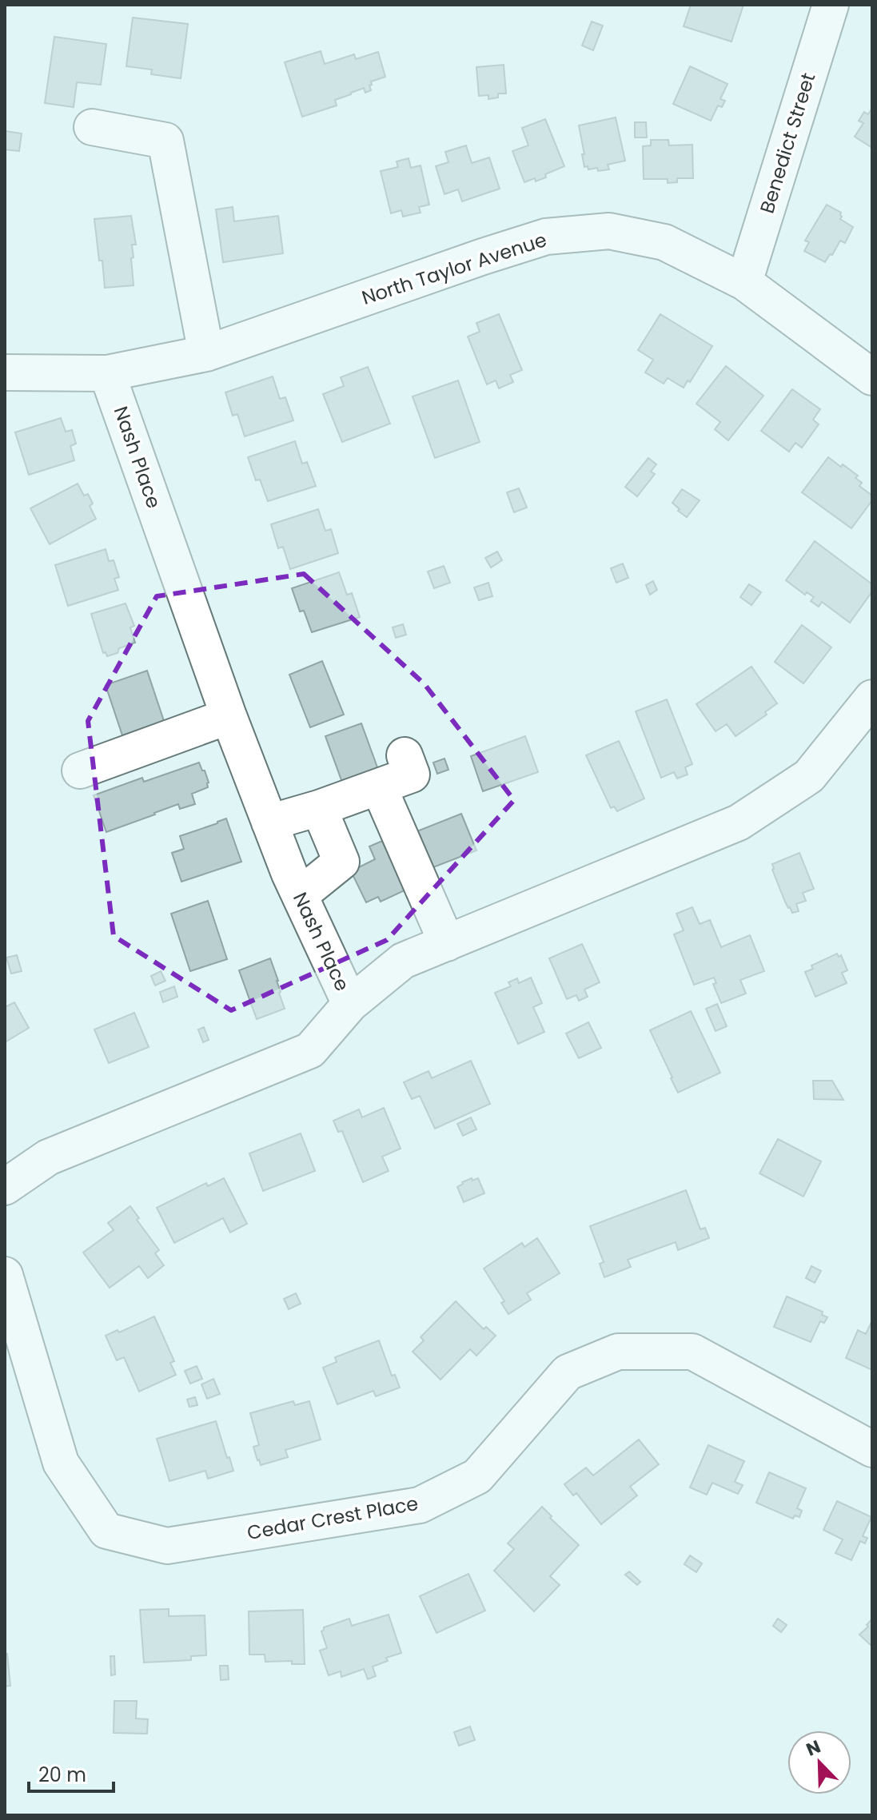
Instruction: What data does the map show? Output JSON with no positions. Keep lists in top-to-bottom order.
{
  "streets": {
    "street": [
      "Benedict Street",
      "North Taylor Avenue",
      "Nash Place",
      "Cedar Crest Place"
    ]
  },
  "crossings": [
    ["Benedict Street", "North Taylor Avenue"],
    ["North Taylor Avenue", "Nash Place"]
  ],
  "scale_bar": "20 m",
  "north": "top left"
}
